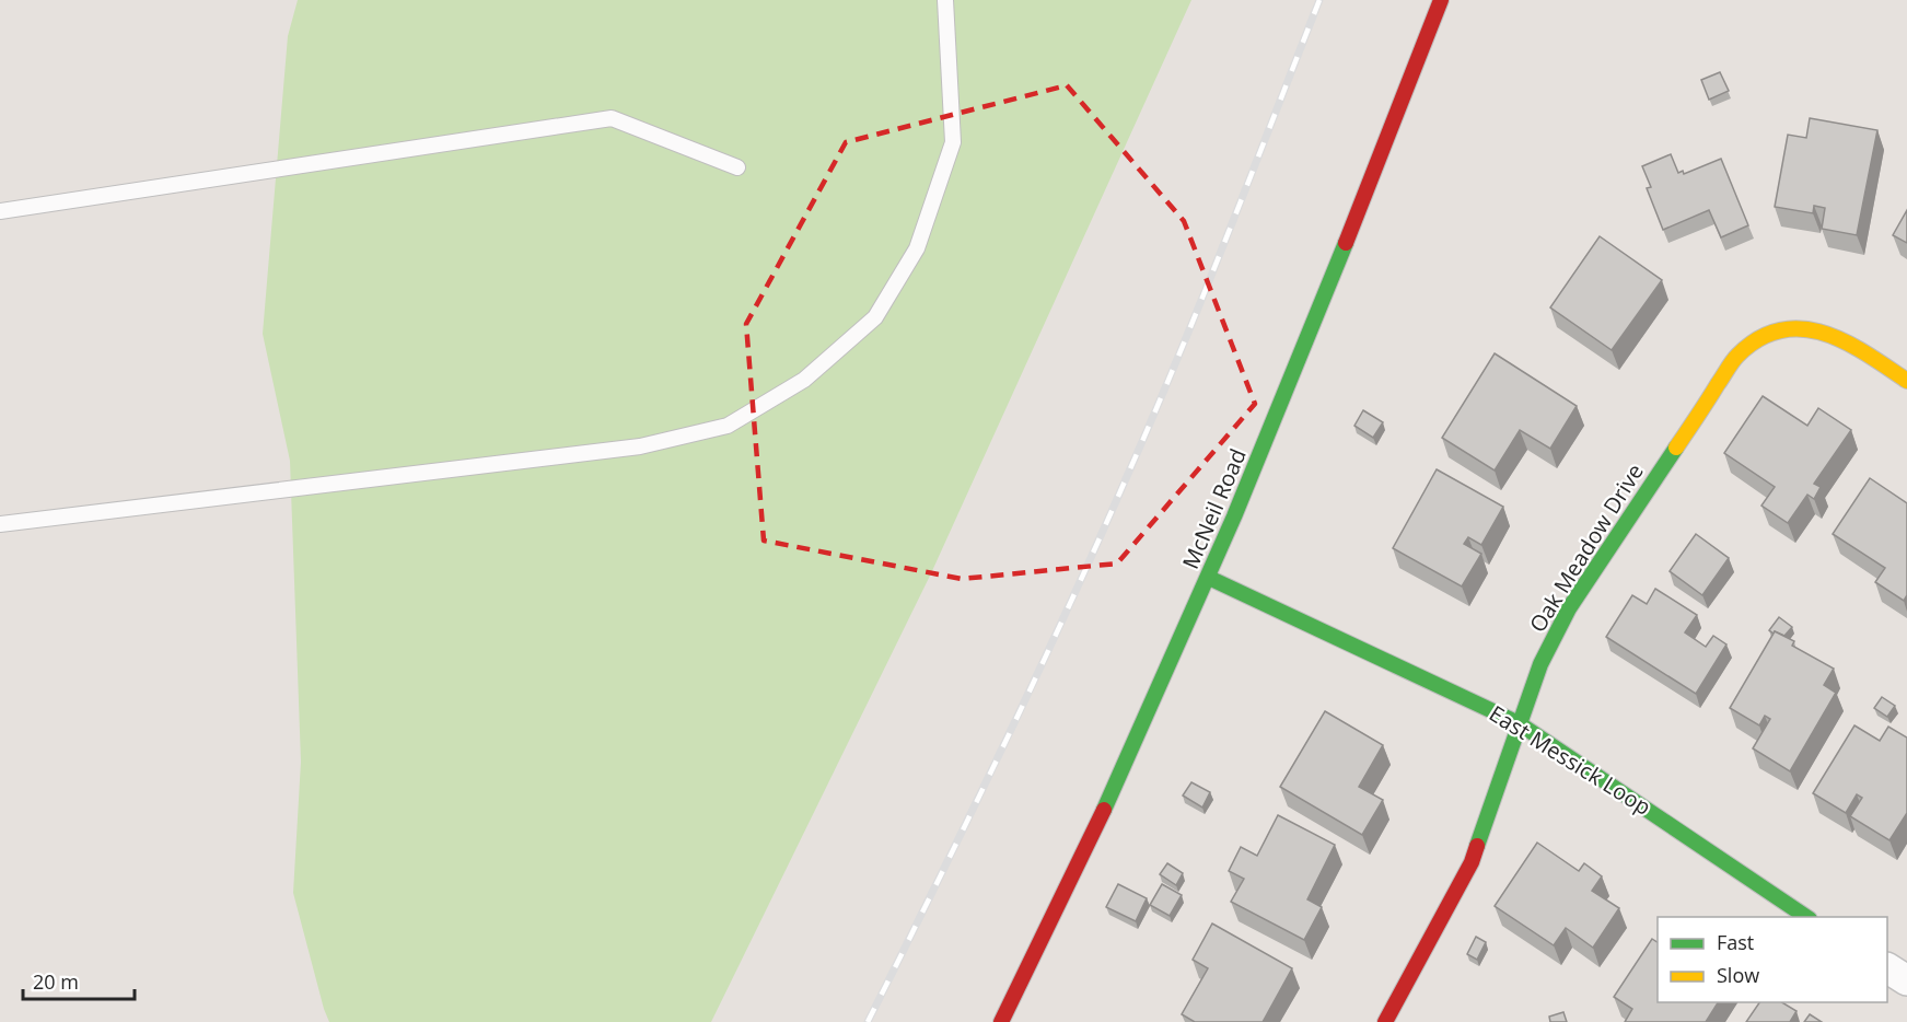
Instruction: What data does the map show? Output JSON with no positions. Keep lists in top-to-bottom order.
{
  "streets": {
    "street": ["McNeil Road", "Oak Meadow Drive", "East Messick Loop"]
  },
  "crossings": [
    ["McNeil Road", "East Messick Loop"],
    ["Oak Meadow Drive", "East Messick Loop"]
  ],
  "legend": ["Fast", "Slow"],
  "scale_bar": "20 m"
}
